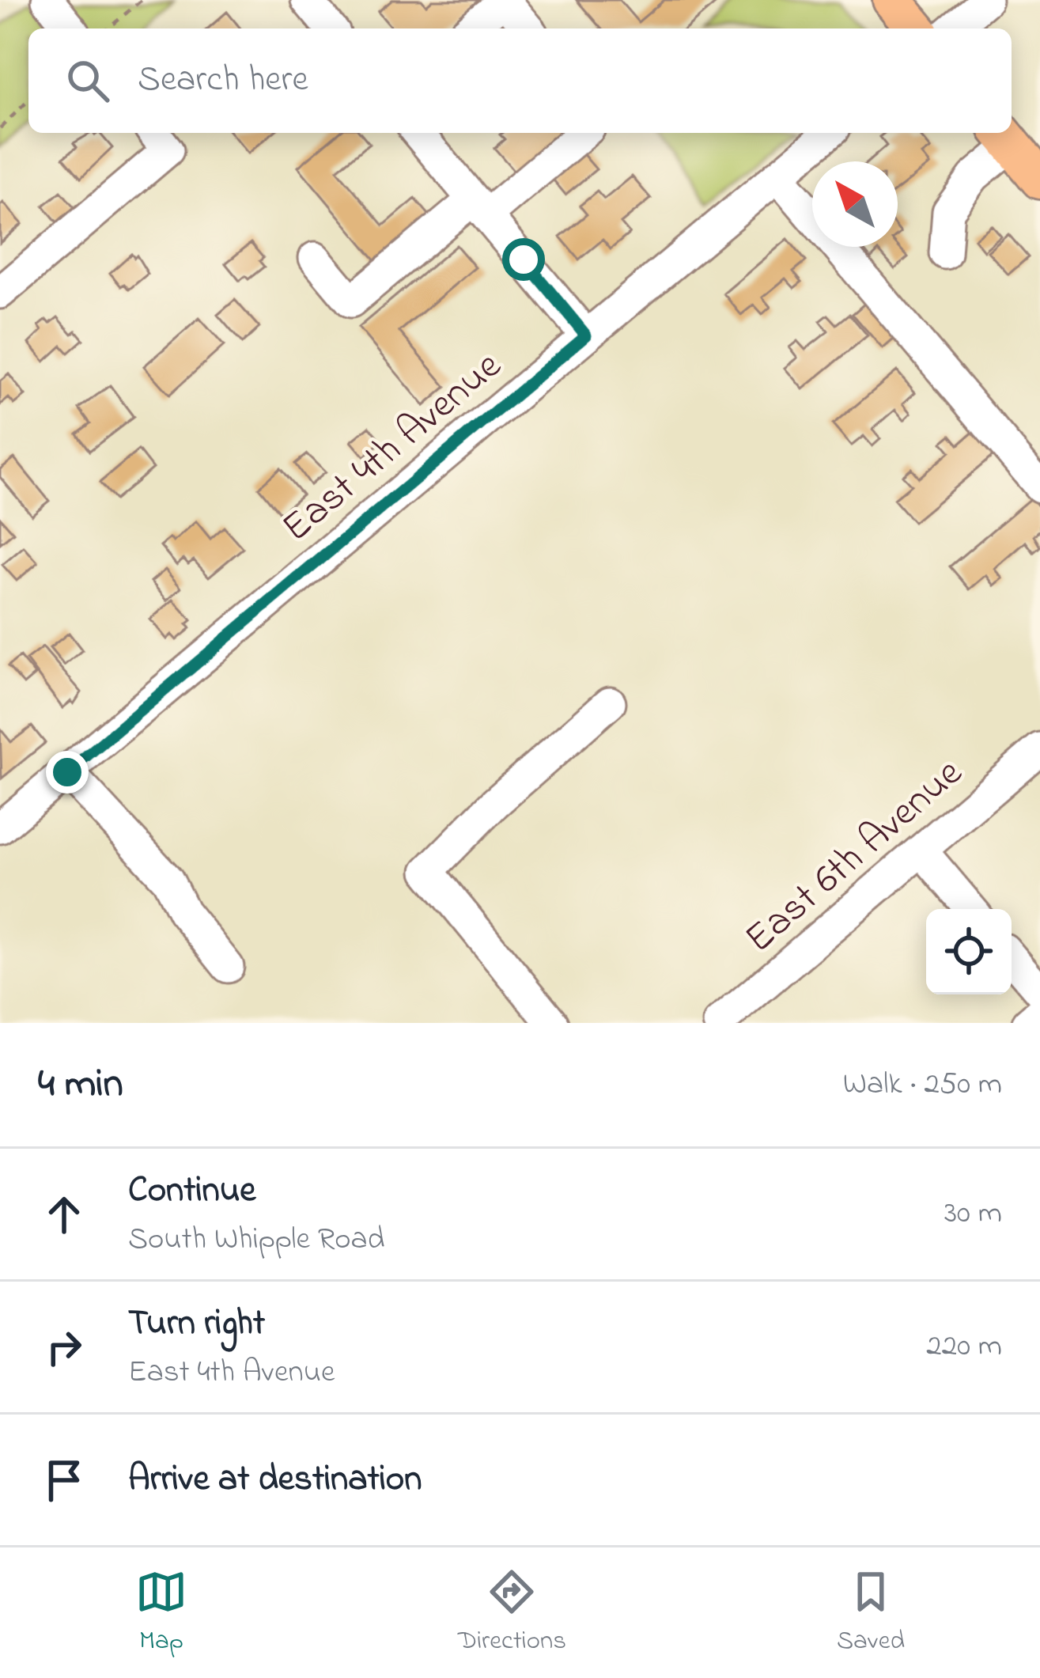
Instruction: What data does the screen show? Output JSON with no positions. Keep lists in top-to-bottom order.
{
  "streets": {
    "street": ["East 4th Avenue", "East 6th Avenue"]
  },
  "north": "top left",
  "page": {
    "search": "Search here",
    "heading": ["4 min", "Walk · 250 m"],
    "list": [
      ["Continue", "South Whipple Road", "30 m"],
      ["Turn right", "East 4th Avenue", "220 m"],
      "Arrive at destination"
    ],
    "nav": ["Map", "Directions", "Saved"]
  }
}
